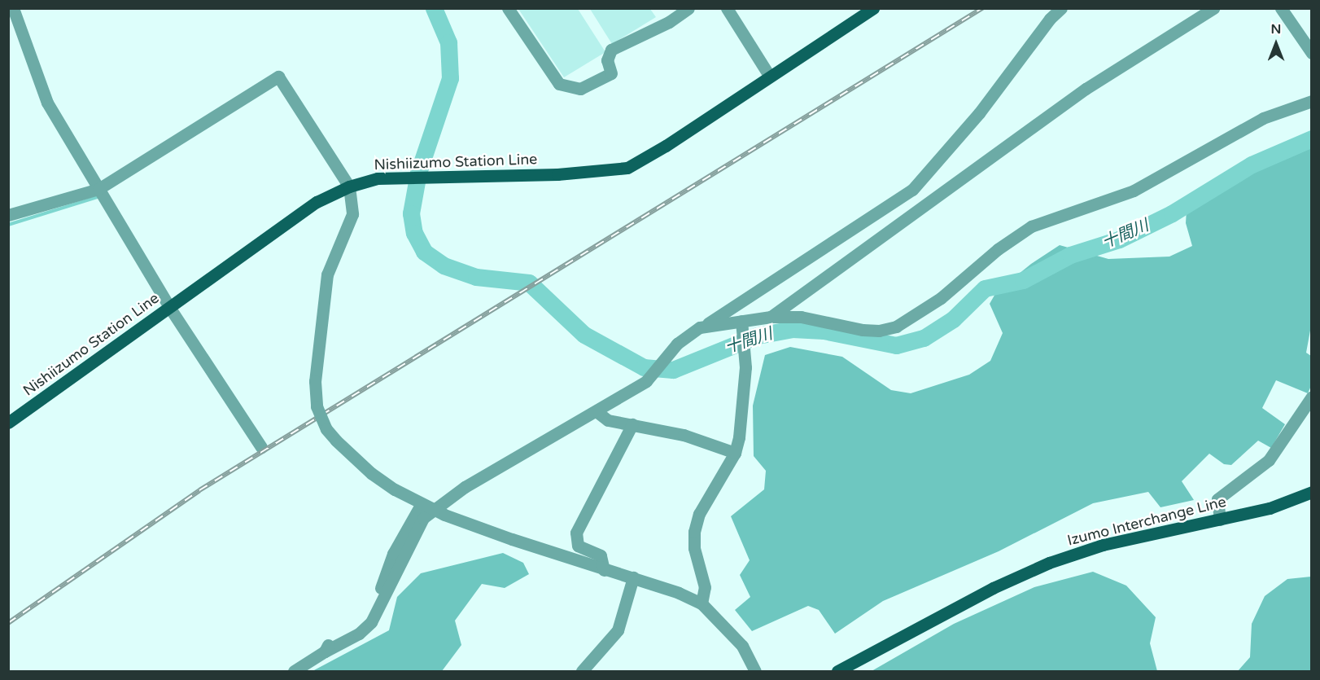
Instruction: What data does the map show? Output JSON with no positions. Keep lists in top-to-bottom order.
{
  "streets": {
    "main road": ["Nishiizumo Station Line", "Izumo Interchange Line"]
  },
  "water": ["十間川"],
  "north": "top"
}
